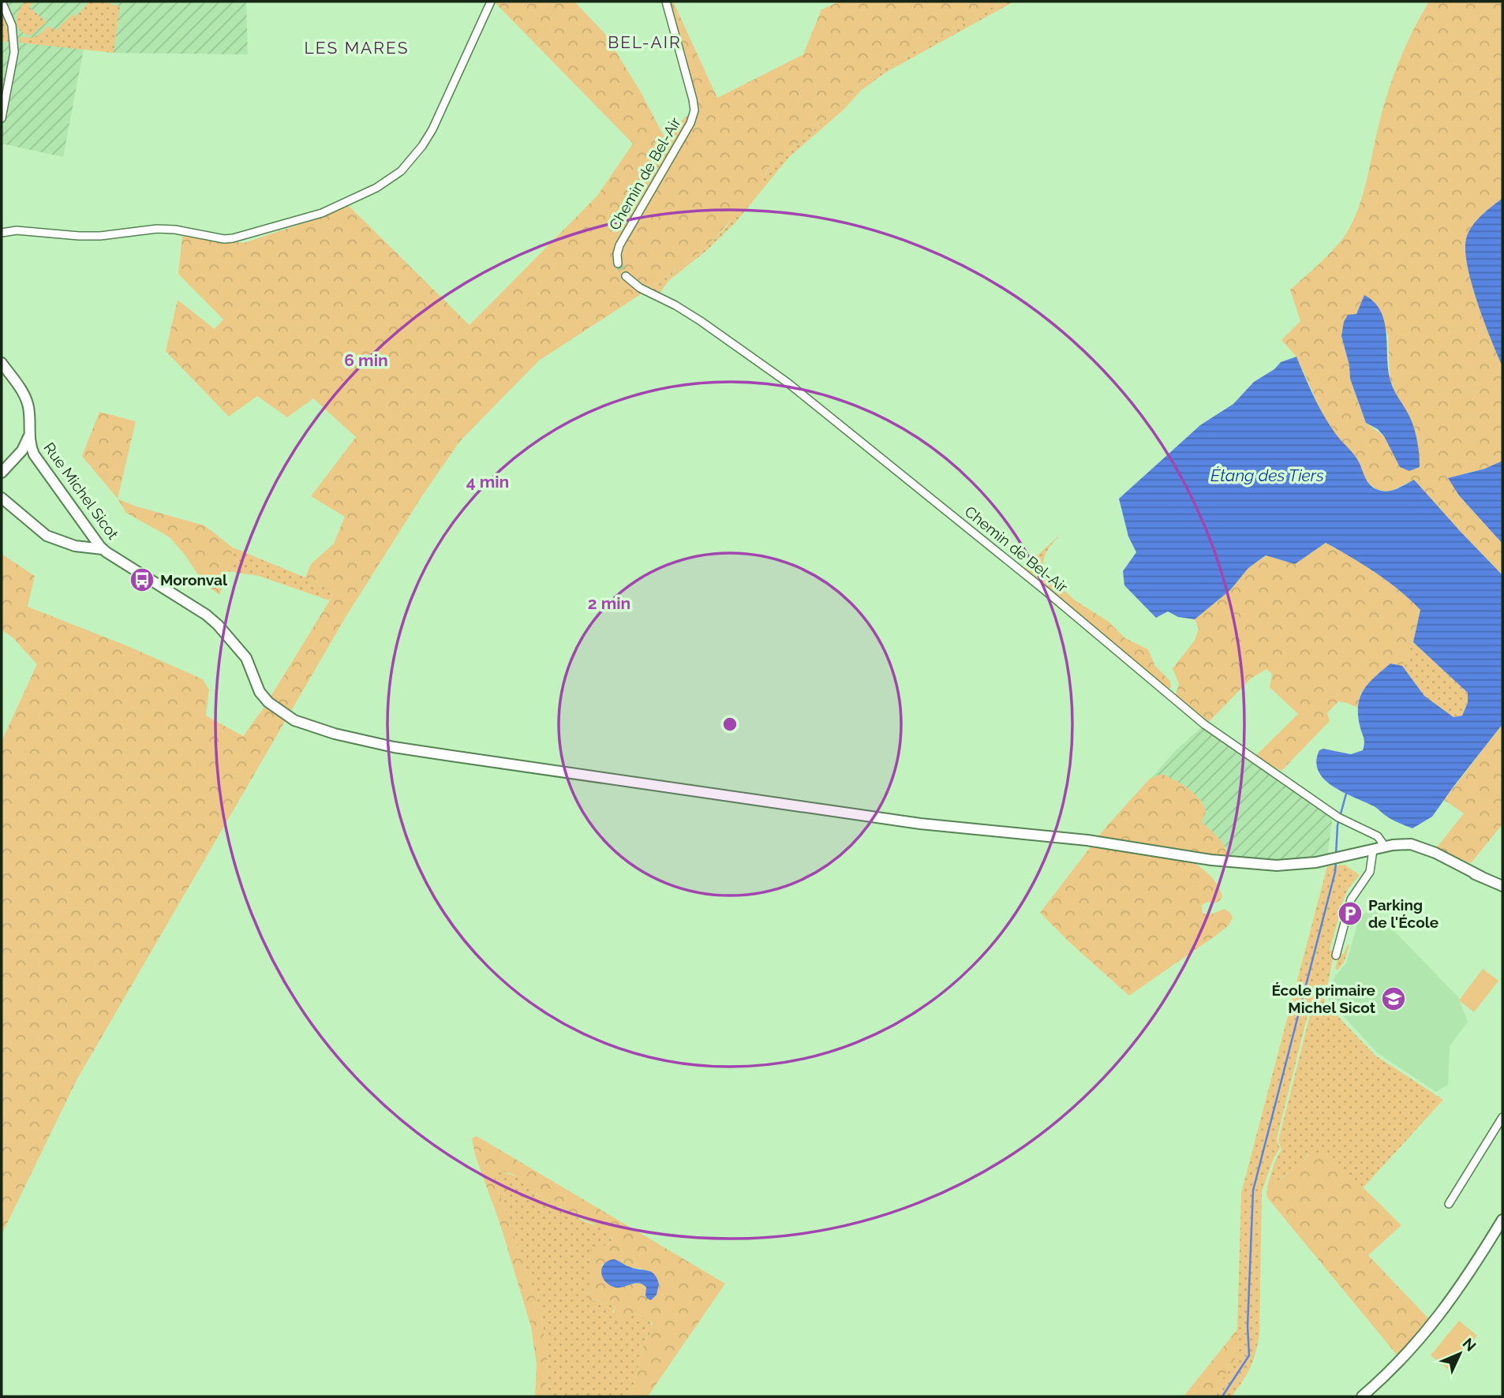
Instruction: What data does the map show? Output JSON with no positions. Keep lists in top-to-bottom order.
{
  "streets": {
    "street": ["Chemin de Bel-Air", "Rue Michel Sicot"]
  },
  "districts": ["BEL-AIR", "LES MARES"],
  "water": ["Étang des Tiers"],
  "places": {
    "bus stop": ["Moronval"],
    "parking": ["Parking de l'École"],
    "school or university": ["École primaire Michel Sicot"]
  },
  "north": "top right",
  "rings": ["6 min", "4 min", "2 min"]
}
